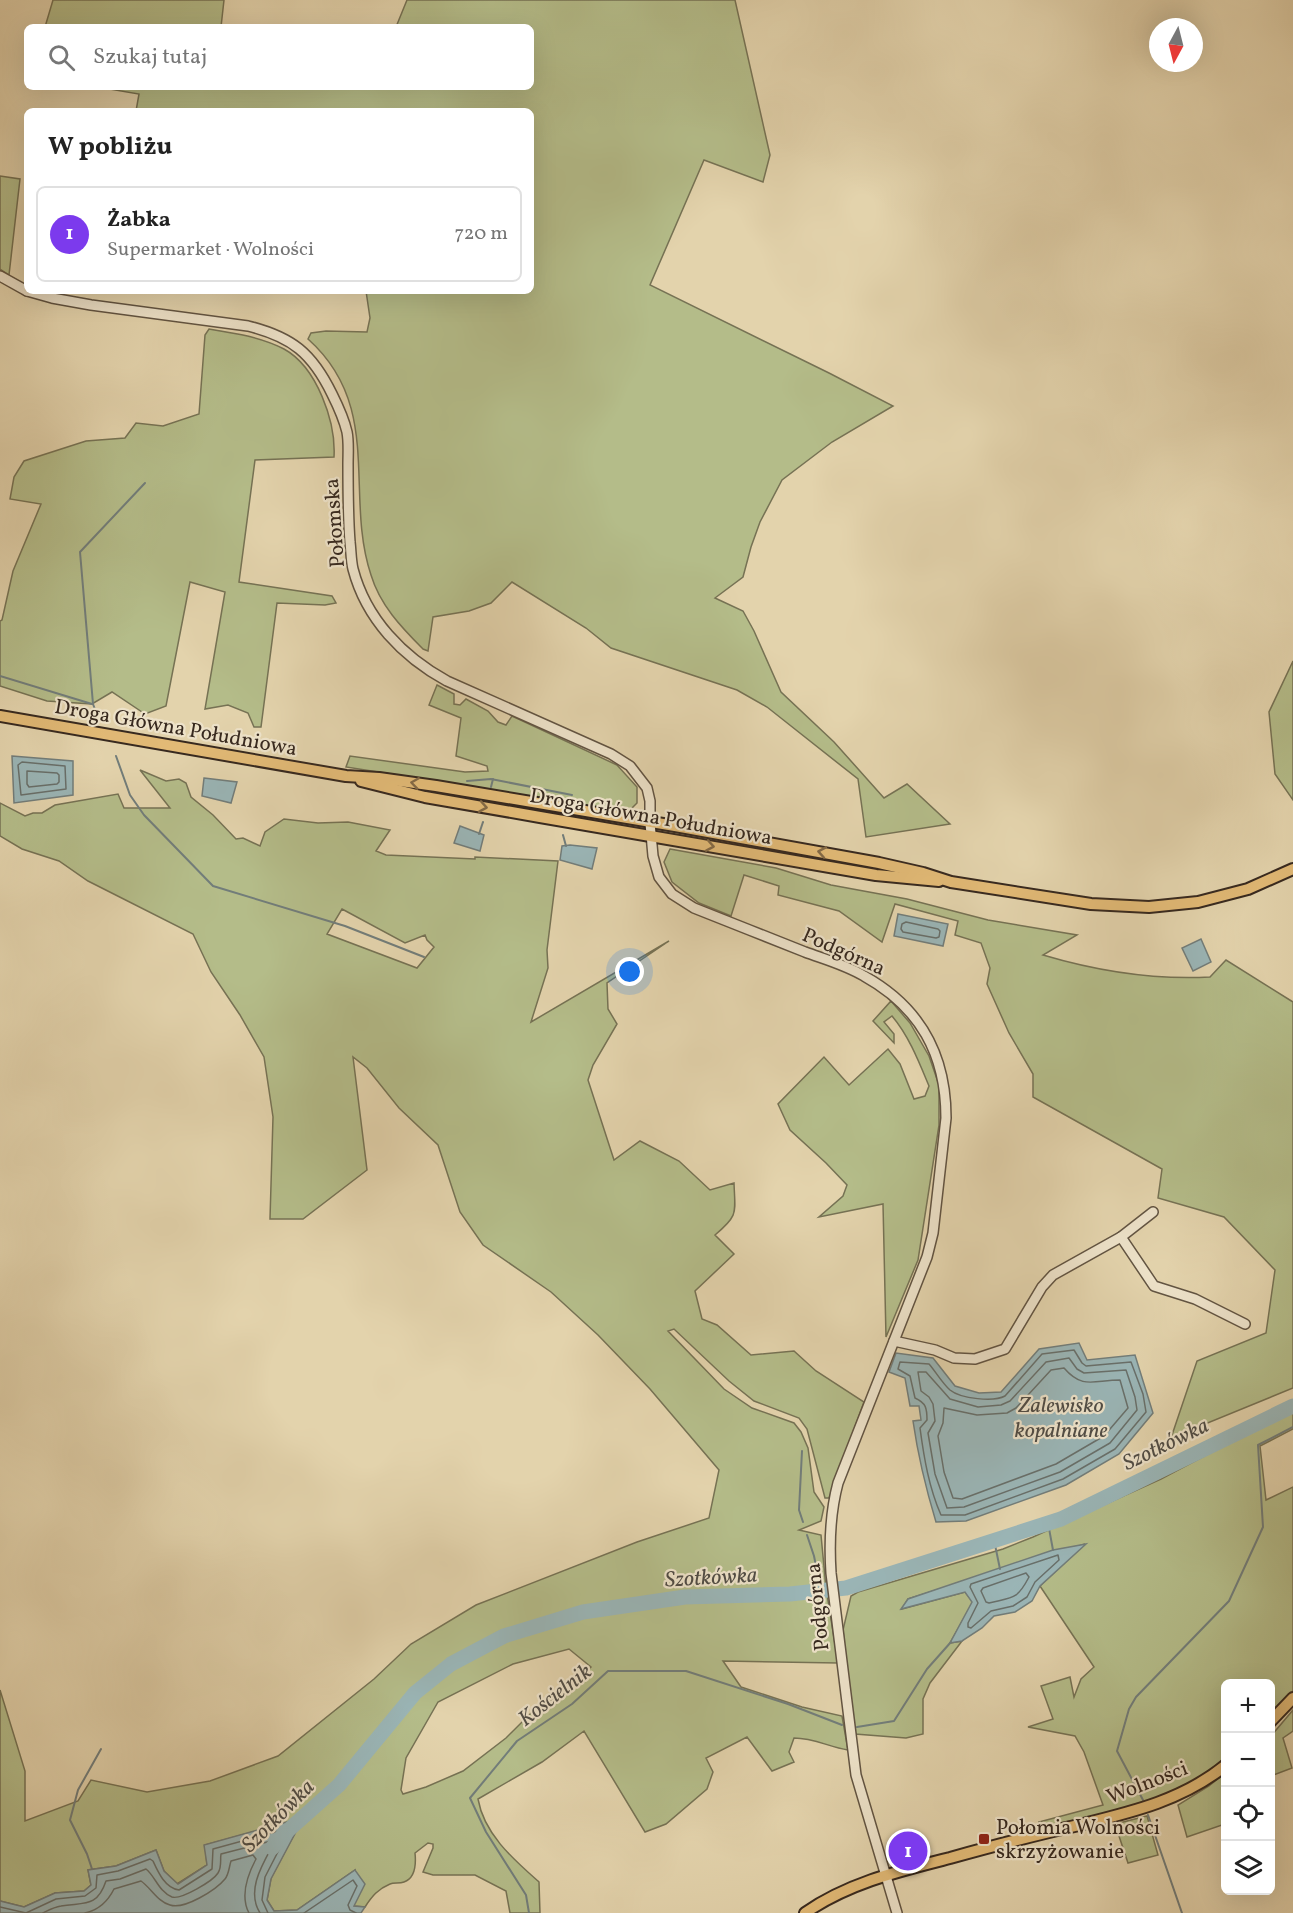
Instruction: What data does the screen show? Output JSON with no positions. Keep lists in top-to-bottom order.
{
  "streets": {
    "main road": ["Droga Główna Południowa", "Wolności"],
    "street": ["Połomska", "Podgórna"]
  },
  "crossings": [
    ["Połomska", "Droga Główna Południowa"],
    ["Połomska", "Podgórna"],
    ["Podgórna", "Wolności"]
  ],
  "water": ["Zalewisko kopalniane", "Szotkówka", "Kościelnik"],
  "places": {
    "transit": ["Połomia Wolności skrzyżowanie"]
  },
  "north": "bottom",
  "page": {
    "search": "Szukaj tutaj",
    "heading": "W pobliżu",
    "list": [
      {
        "mark": "1",
        "name": "Żabka",
        "note": "Supermarket · Wolności",
        "value": "720 m"
      }
    ],
    "map_buttons": ["+", "−"],
    "pins": "1"
  }
}
